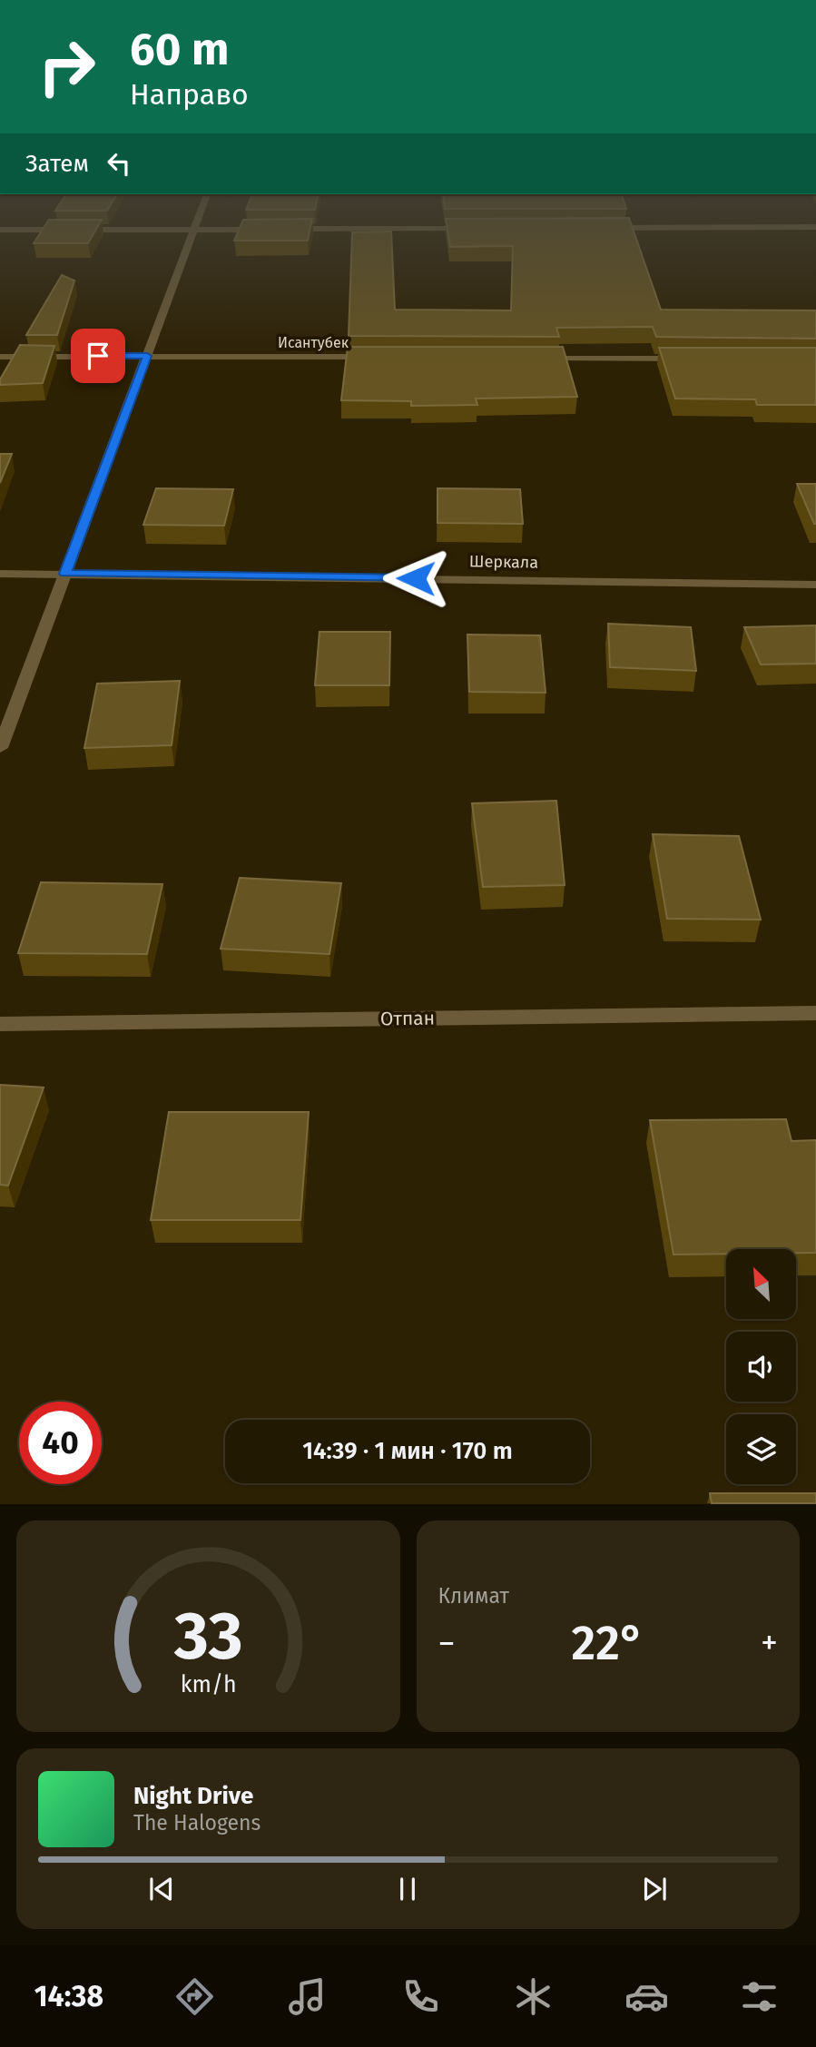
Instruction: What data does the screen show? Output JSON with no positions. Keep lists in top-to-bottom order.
{
  "streets": {
    "street": ["Исантубек", "Шеркала", "Отпан"]
  },
  "north": "top left",
  "page": {
    "turn": ["60 m", "Направо"],
    "then": "Затем",
    "limit": "40",
    "trip": "14:39 · 1 мин · 170 m",
    "tile": "Климат",
    "heat": ["−", "22°", "+"],
    "song": ["Night Drive", "The Halogens"],
    "tabs": "14:38",
    "gauge": ["33", "km/h"]
  }
}
